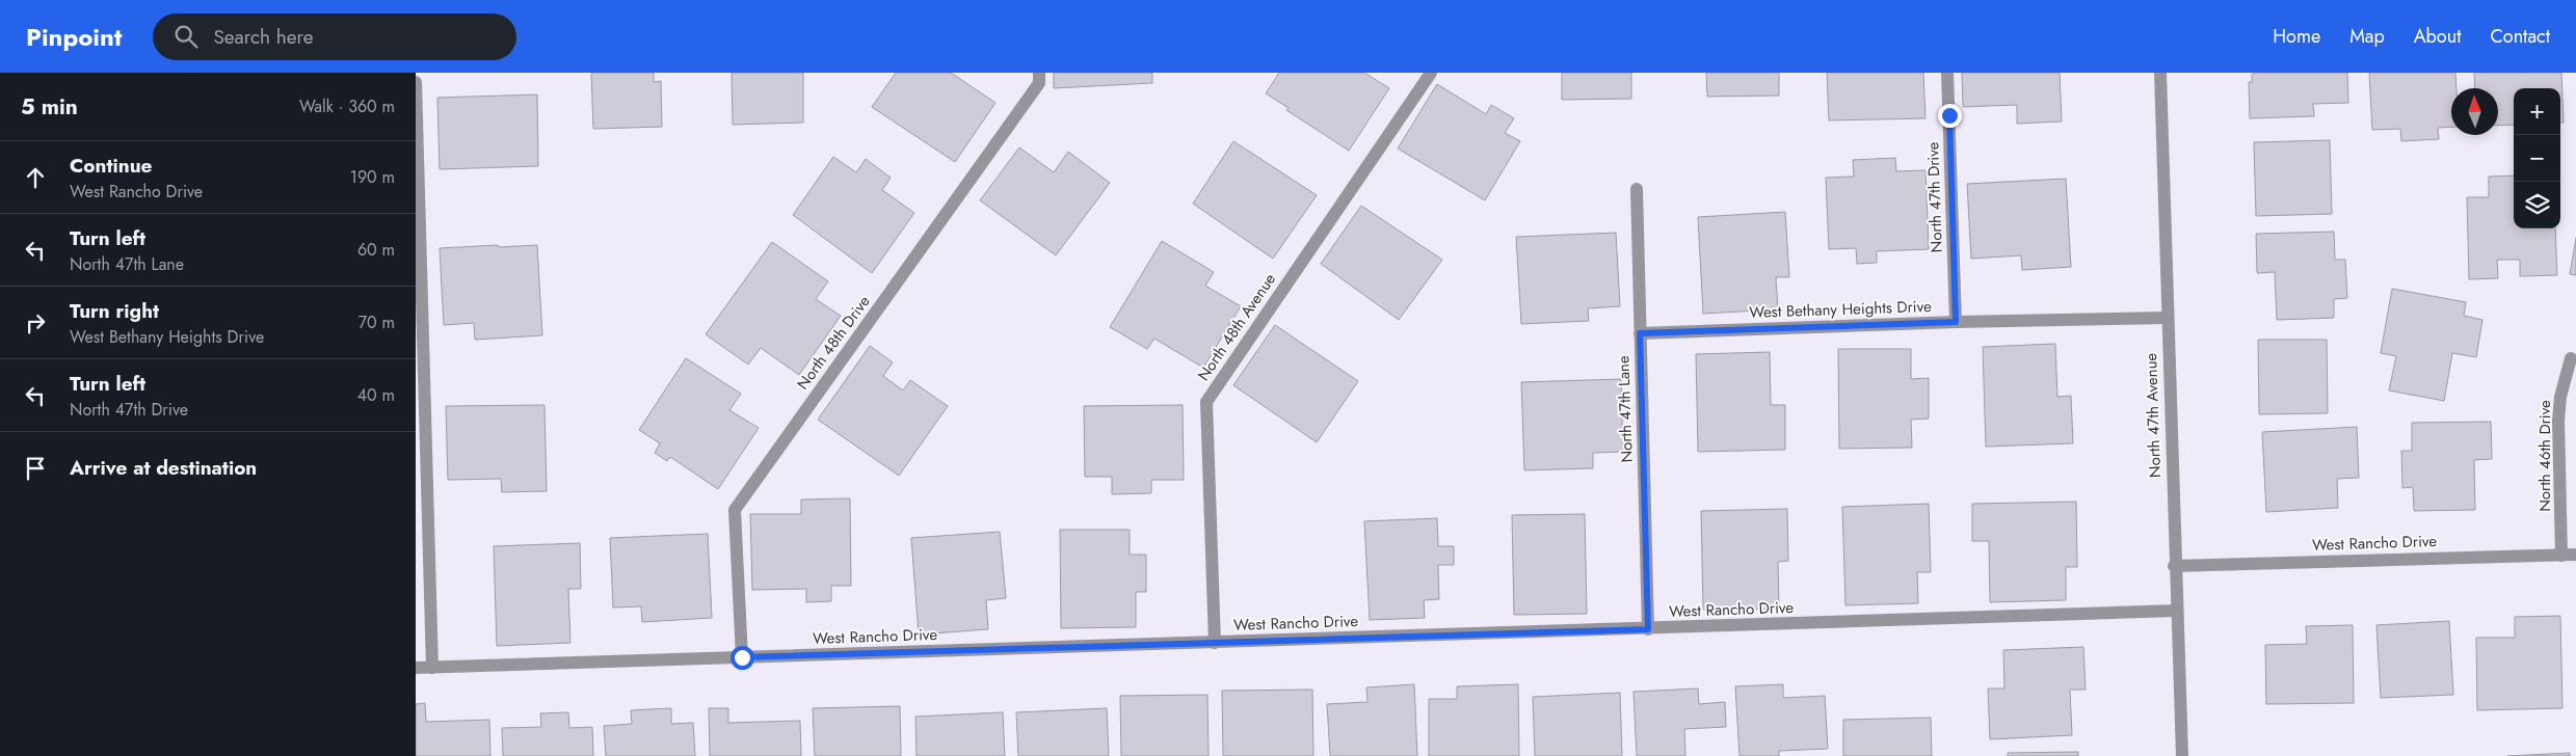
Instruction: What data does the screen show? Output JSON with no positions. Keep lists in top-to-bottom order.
{
  "streets": {
    "street": [
      "North 47th Drive",
      "West Bethany Heights Drive",
      "North 48th Avenue",
      "North 48th Drive",
      "North 47th Lane",
      "North 47th Avenue",
      "North 46th Drive",
      "West Rancho Drive"
    ]
  },
  "crossings": [
    ["North 47th Drive", "West Bethany Heights Drive"],
    ["West Bethany Heights Drive", "North 47th Lane"],
    ["West Bethany Heights Drive", "North 47th Avenue"],
    ["North 48th Avenue", "West Rancho Drive"],
    ["North 48th Drive", "West Rancho Drive"],
    ["North 47th Lane", "West Rancho Drive"],
    ["North 47th Avenue", "West Rancho Drive"],
    ["North 46th Drive", "West Rancho Drive"]
  ],
  "north": "top",
  "page": {
    "header": "Pinpoint",
    "search": "Search here",
    "nav": [
      "Home",
      "Map",
      "About",
      "Contact"
    ],
    "heading": ["5 min", "Walk · 360 m"],
    "map_buttons": ["+", "−"],
    "list": [
      ["Continue", "West Rancho Drive", "190 m"],
      ["Turn left", "North 47th Lane", "60 m"],
      ["Turn right", "West Bethany Heights Drive", "70 m"],
      ["Turn left", "North 47th Drive", "40 m"],
      "Arrive at destination"
    ]
  }
}
